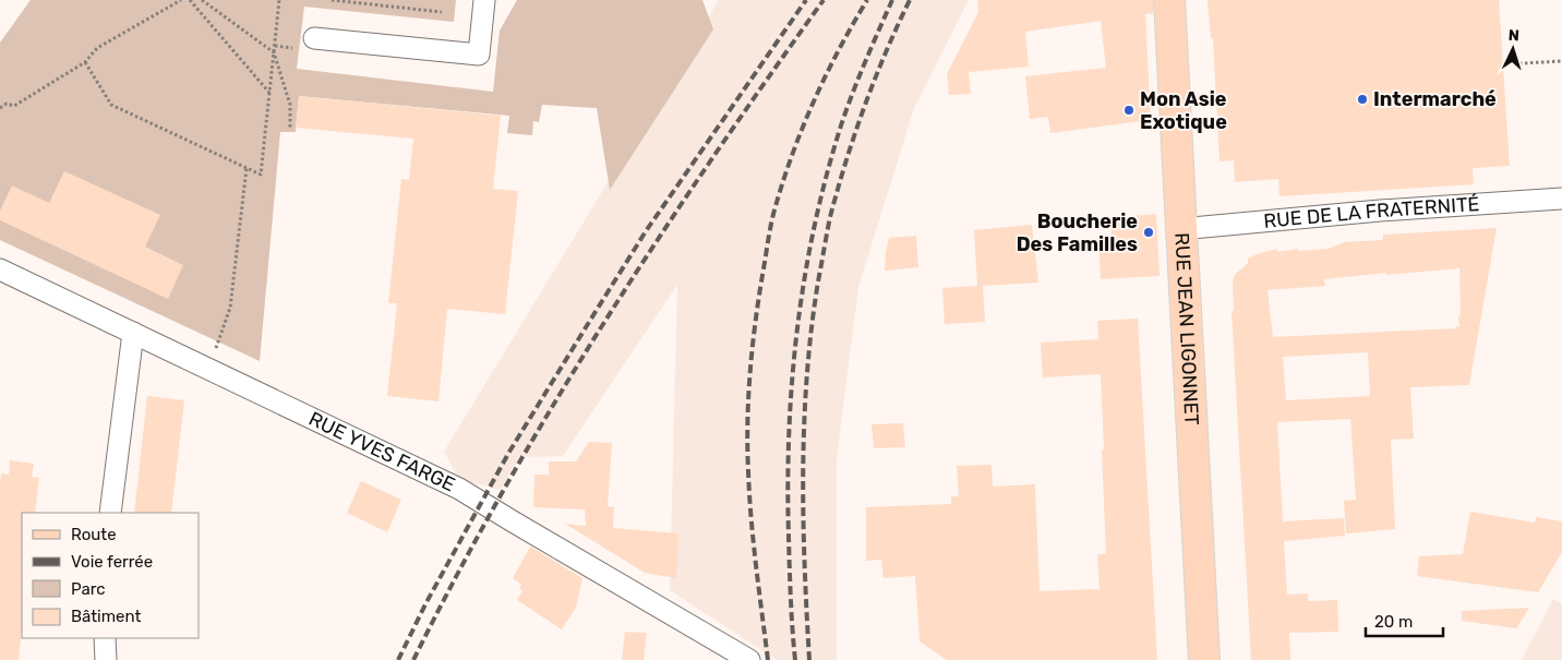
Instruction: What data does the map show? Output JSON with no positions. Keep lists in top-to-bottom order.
{
  "streets": {
    "main road": ["RUE JEAN LIGONNET"],
    "street": ["RUE DE LA FRATERNITÉ", "RUE YVES FARGE"]
  },
  "crossings": [
    ["RUE DE LA FRATERNITÉ", "RUE JEAN LIGONNET"]
  ],
  "places": ["Intermarché", "Mon Asie Exotique", "Boucherie Des Familles"],
  "legend": [
    "Route",
    "Voie ferrée",
    "Parc",
    "Bâtiment"
  ],
  "scale_bar": "20 m",
  "north": "top"
}
